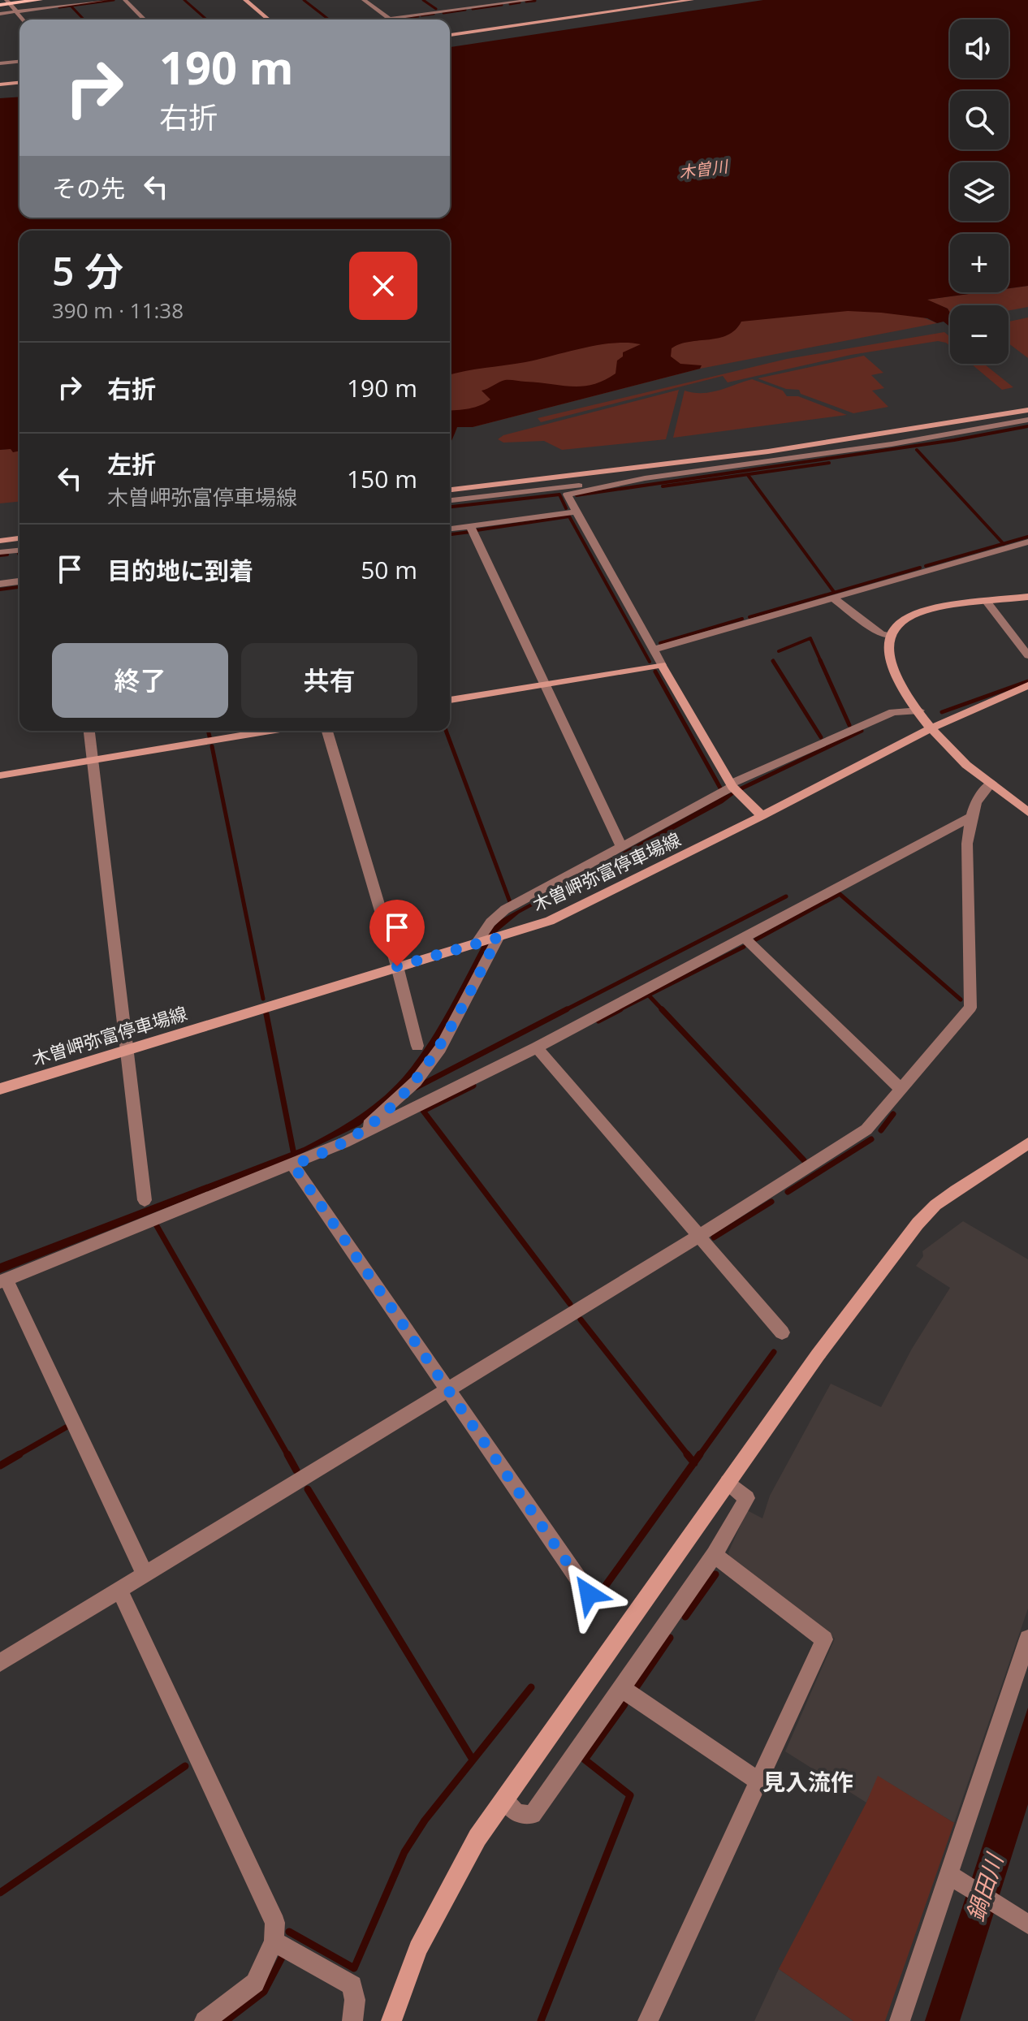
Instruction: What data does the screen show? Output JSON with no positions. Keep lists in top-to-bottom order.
{
  "streets": {
    "street": ["木曽岬弥富停車場線"]
  },
  "districts": ["見入流作"],
  "water": ["木曽川", "鍋田川"],
  "page": {
    "map_buttons": ["+", "−"],
    "turn": ["190 m", "右折"],
    "then": "その先",
    "heading": ["5 分", "390 m · 11:38"],
    "list": [
      {
        "name": "右折",
        "value": "190 m"
      },
      {
        "name": "左折",
        "note": "木曽岬弥富停車場線",
        "value": "150 m"
      },
      {
        "name": "目的地に到着",
        "value": "50 m"
      }
    ],
    "buttons": ["終了", "共有"]
  }
}
